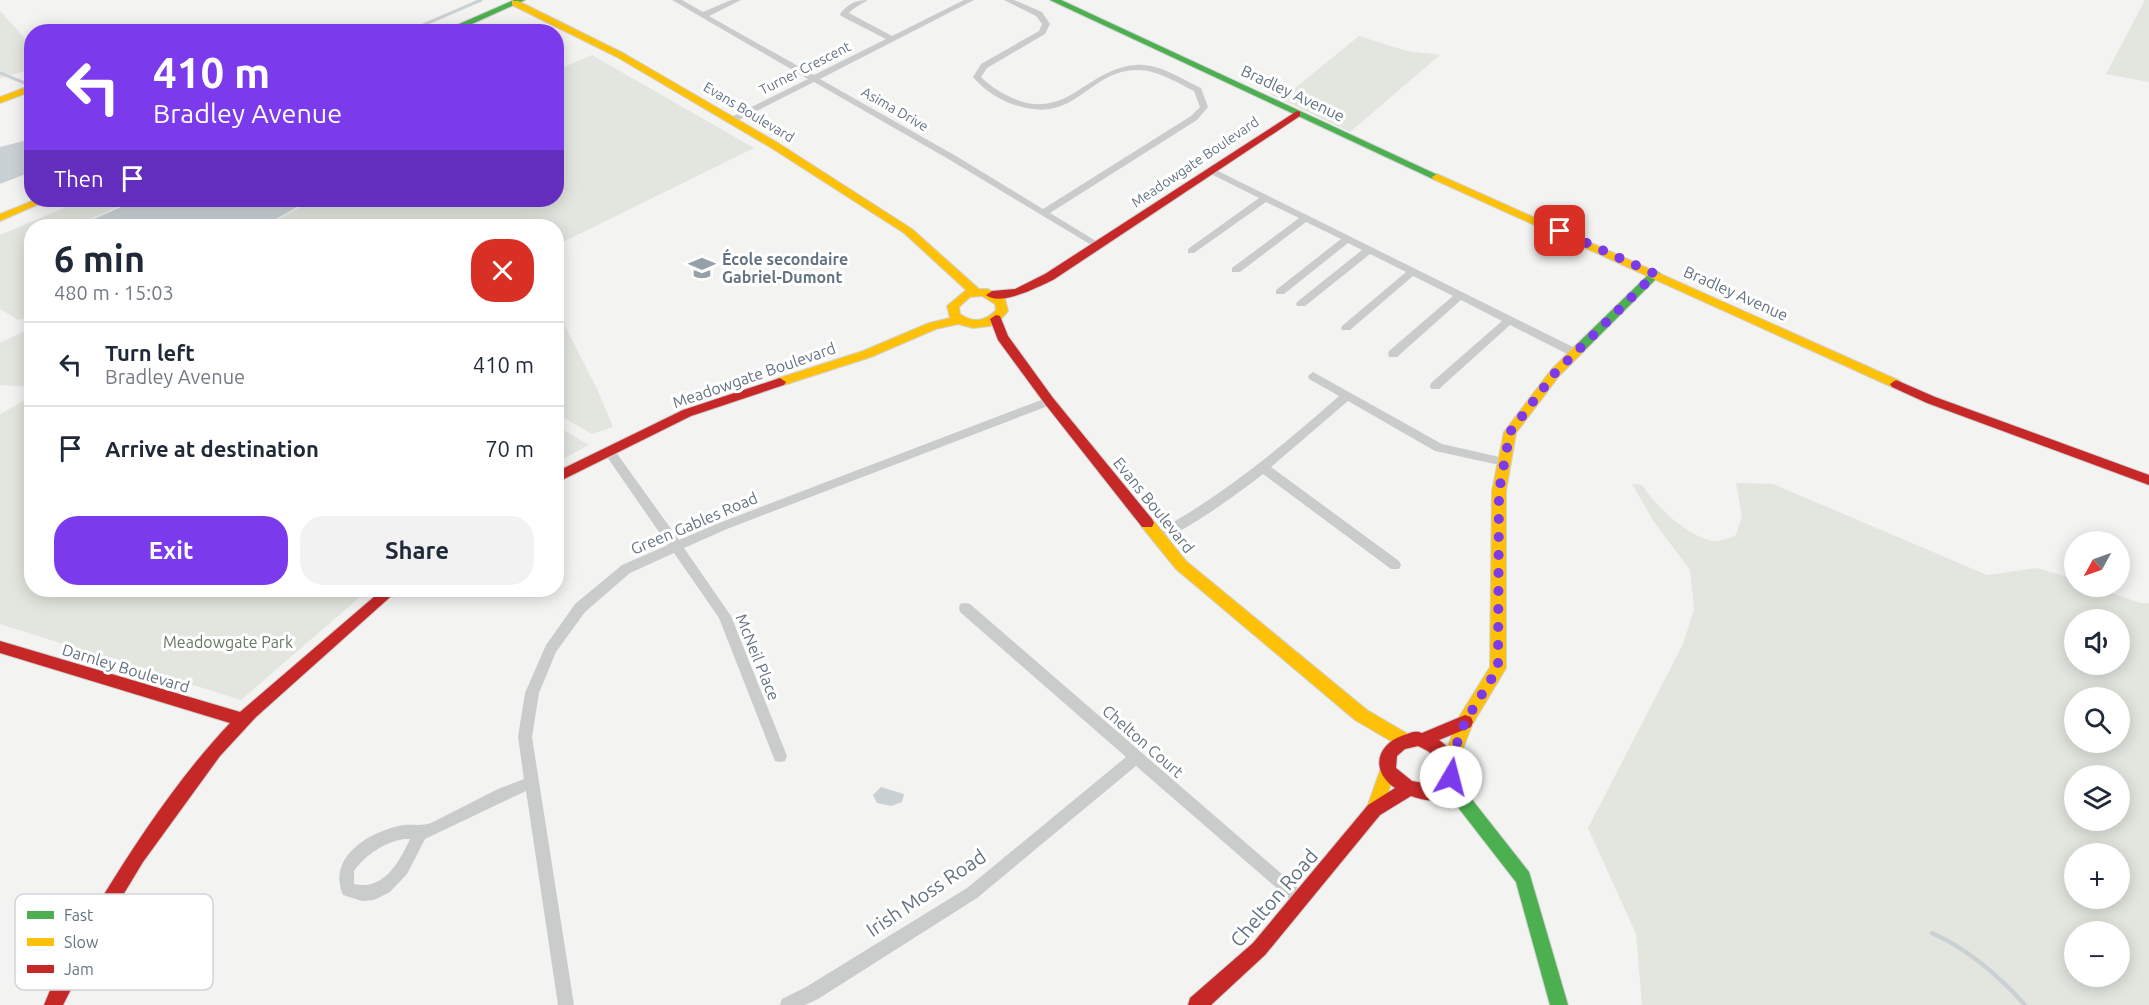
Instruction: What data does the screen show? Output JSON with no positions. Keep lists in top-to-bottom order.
{
  "streets": {
    "street": [
      "Turner Crescent",
      "Bradley Avenue",
      "Asima Drive",
      "Evans Boulevard",
      "Meadowgate Boulevard",
      "Green Gables Road",
      "McNeil Place",
      "Darnley Boulevard",
      "Chelton Court",
      "Irish Moss Road",
      "Chelton Road"
    ]
  },
  "crossings": [
    ["Turner Crescent", "Asima Drive"],
    ["Turner Crescent", "Evans Boulevard"],
    ["Bradley Avenue", "Meadowgate Boulevard"],
    ["Asima Drive", "Meadowgate Boulevard"],
    ["Evans Boulevard", "Meadowgate Boulevard"],
    ["Evans Boulevard", "Green Gables Road"],
    ["Evans Boulevard", "Chelton Road"],
    ["Meadowgate Boulevard", "McNeil Place"],
    ["Green Gables Road", "McNeil Place"],
    ["Chelton Court", "Irish Moss Road"],
    ["Chelton Court", "Chelton Road"]
  ],
  "parks": ["Meadowgate Park"],
  "places": {
    "school or university": ["École secondaire Gabriel-Dumont"]
  },
  "legend": ["Fast", "Slow", "Jam"],
  "north": "bottom left",
  "page": {
    "turn": ["410 m", "Bradley Avenue"],
    "then": "Then",
    "heading": ["6 min", "480 m · 15:03"],
    "list": [
      {
        "name": "Turn left",
        "note": "Bradley Avenue",
        "value": "410 m"
      },
      {
        "name": "Arrive at destination",
        "value": "70 m"
      }
    ],
    "buttons": ["Exit", "Share"],
    "map_buttons": ["+", "−"]
  }
}
